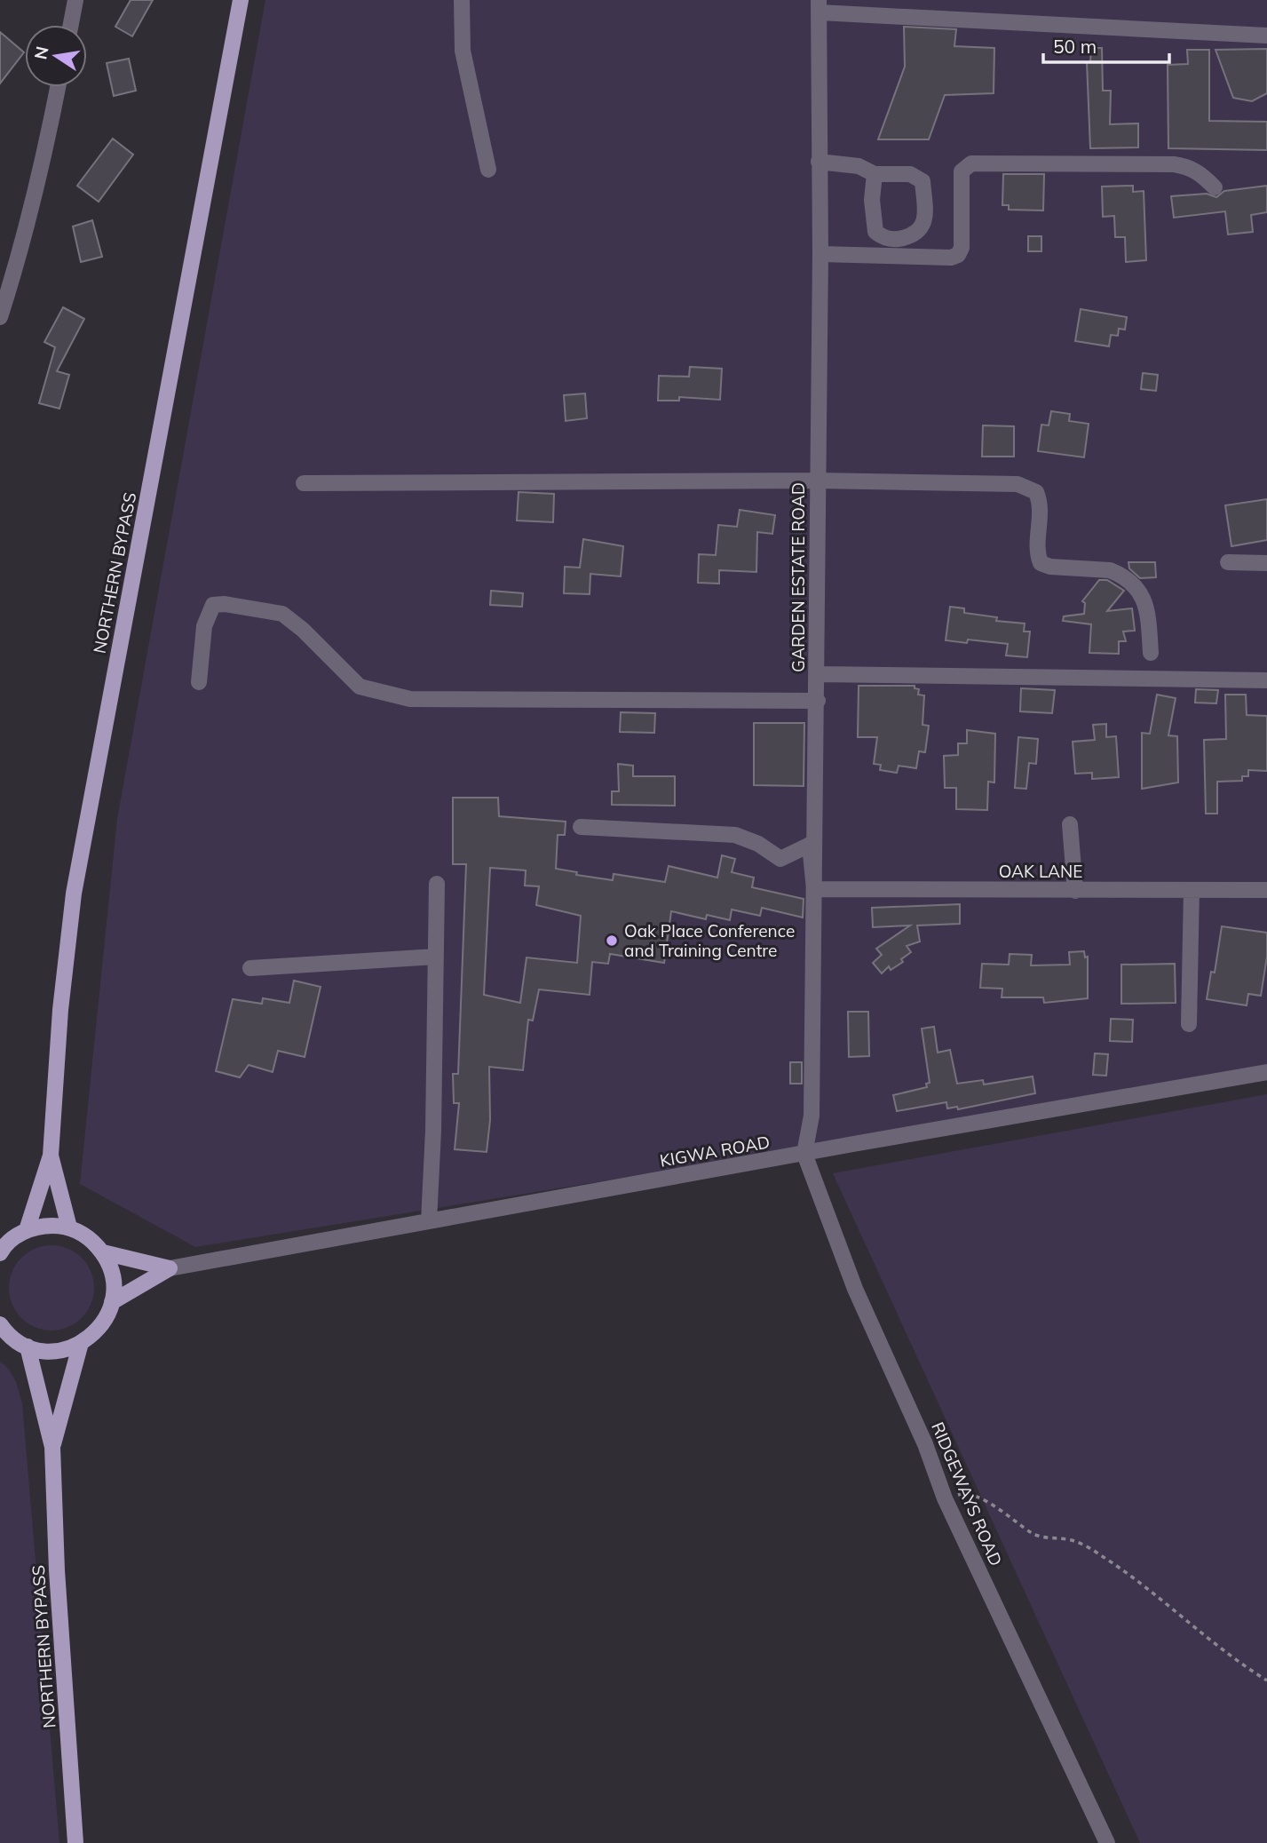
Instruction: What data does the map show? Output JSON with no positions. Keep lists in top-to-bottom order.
{
  "streets": {
    "main road": ["NORTHERN BYPASS"],
    "street": [
      "GARDEN ESTATE ROAD",
      "OAK LANE",
      "KIGWA ROAD",
      "RIDGEWAYS ROAD"
    ]
  },
  "crossings": [
    ["GARDEN ESTATE ROAD", "OAK LANE"],
    ["GARDEN ESTATE ROAD", "KIGWA ROAD"],
    ["GARDEN ESTATE ROAD", "RIDGEWAYS ROAD"],
    ["KIGWA ROAD", "RIDGEWAYS ROAD"]
  ],
  "places": ["Oak Place Conference and Training Centre"],
  "scale_bar": "50 m",
  "north": "left"
}
